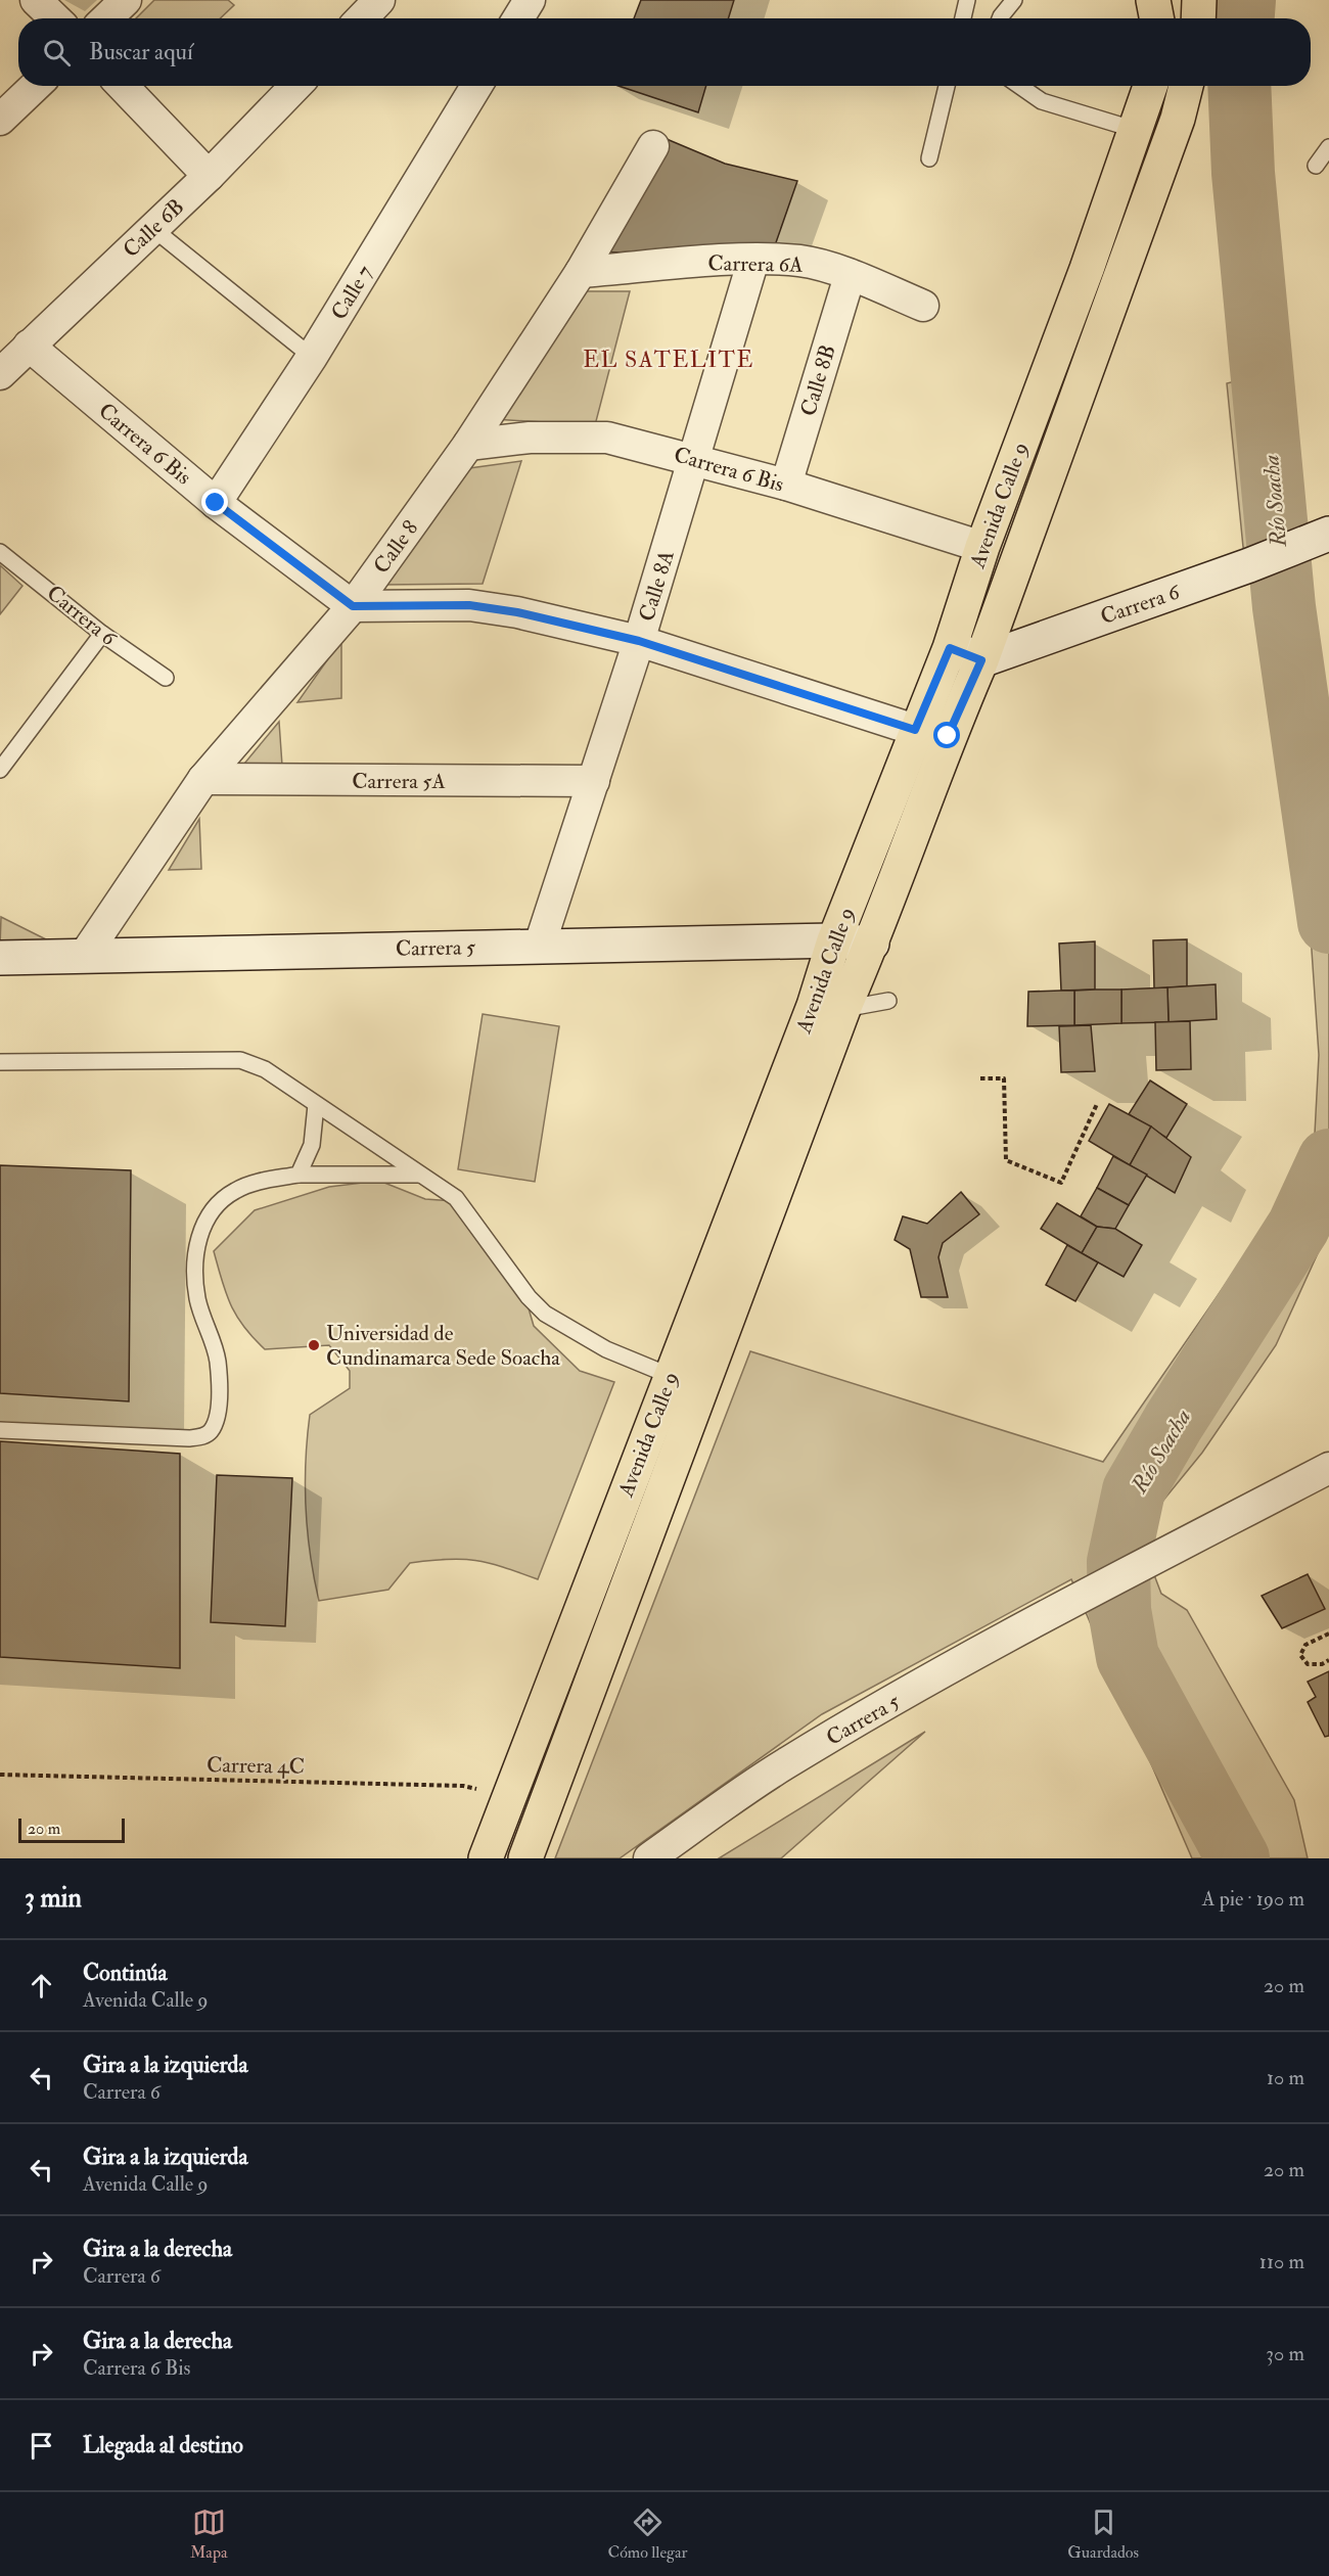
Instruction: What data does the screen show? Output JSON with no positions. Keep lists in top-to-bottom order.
{
  "streets": {
    "main road": ["Avenida Calle 9", "Carrera 6", "Carrera 5"],
    "street": [
      "Calle 6B",
      "Carrera 6A",
      "Calle 7",
      "Calle 8B",
      "Carrera 6 Bis",
      "Calle 8",
      "Calle 8A",
      "Carrera 5A"
    ],
    "path": ["Carrera 4C"]
  },
  "crossings": [
    ["Calle 6B", "Carrera 6 Bis"],
    ["Carrera 6A", "Calle 8B"],
    ["Carrera 6A", "Calle 8"],
    ["Carrera 6A", "Calle 8A"],
    ["Calle 7", "Carrera 6 Bis"],
    ["Calle 8B", "Carrera 6 Bis"],
    ["Carrera 6 Bis", "Avenida Calle 9"],
    ["Carrera 6 Bis", "Calle 8"],
    ["Carrera 6 Bis", "Calle 8A"],
    ["Avenida Calle 9", "Carrera 6"],
    ["Avenida Calle 9", "Carrera 5"],
    ["Avenida Calle 9", "Carrera 4C"],
    ["Calle 8", "Carrera 5A"],
    ["Calle 8", "Carrera 5"],
    ["Calle 8A", "Carrera 5A"],
    ["Calle 8A", "Carrera 5"]
  ],
  "districts": ["EL SATELITE"],
  "water": ["Río Soacha"],
  "places": ["Universidad de Cundinamarca Sede Soacha"],
  "scale_bar": "20 m",
  "page": {
    "search": "Buscar aquí",
    "scale": "20 m",
    "heading": ["3 min", "A pie · 190 m"],
    "list": [
      ["Continúa", "Avenida Calle 9", "20 m"],
      ["Gira a la izquierda", "Carrera 6", "10 m"],
      ["Gira a la izquierda", "Avenida Calle 9", "20 m"],
      ["Gira a la derecha", "Carrera 6", "110 m"],
      ["Gira a la derecha", "Carrera 6 Bis", "30 m"],
      "Llegada al destino"
    ],
    "nav": ["Mapa", "Cómo llegar", "Guardados"]
  }
}
